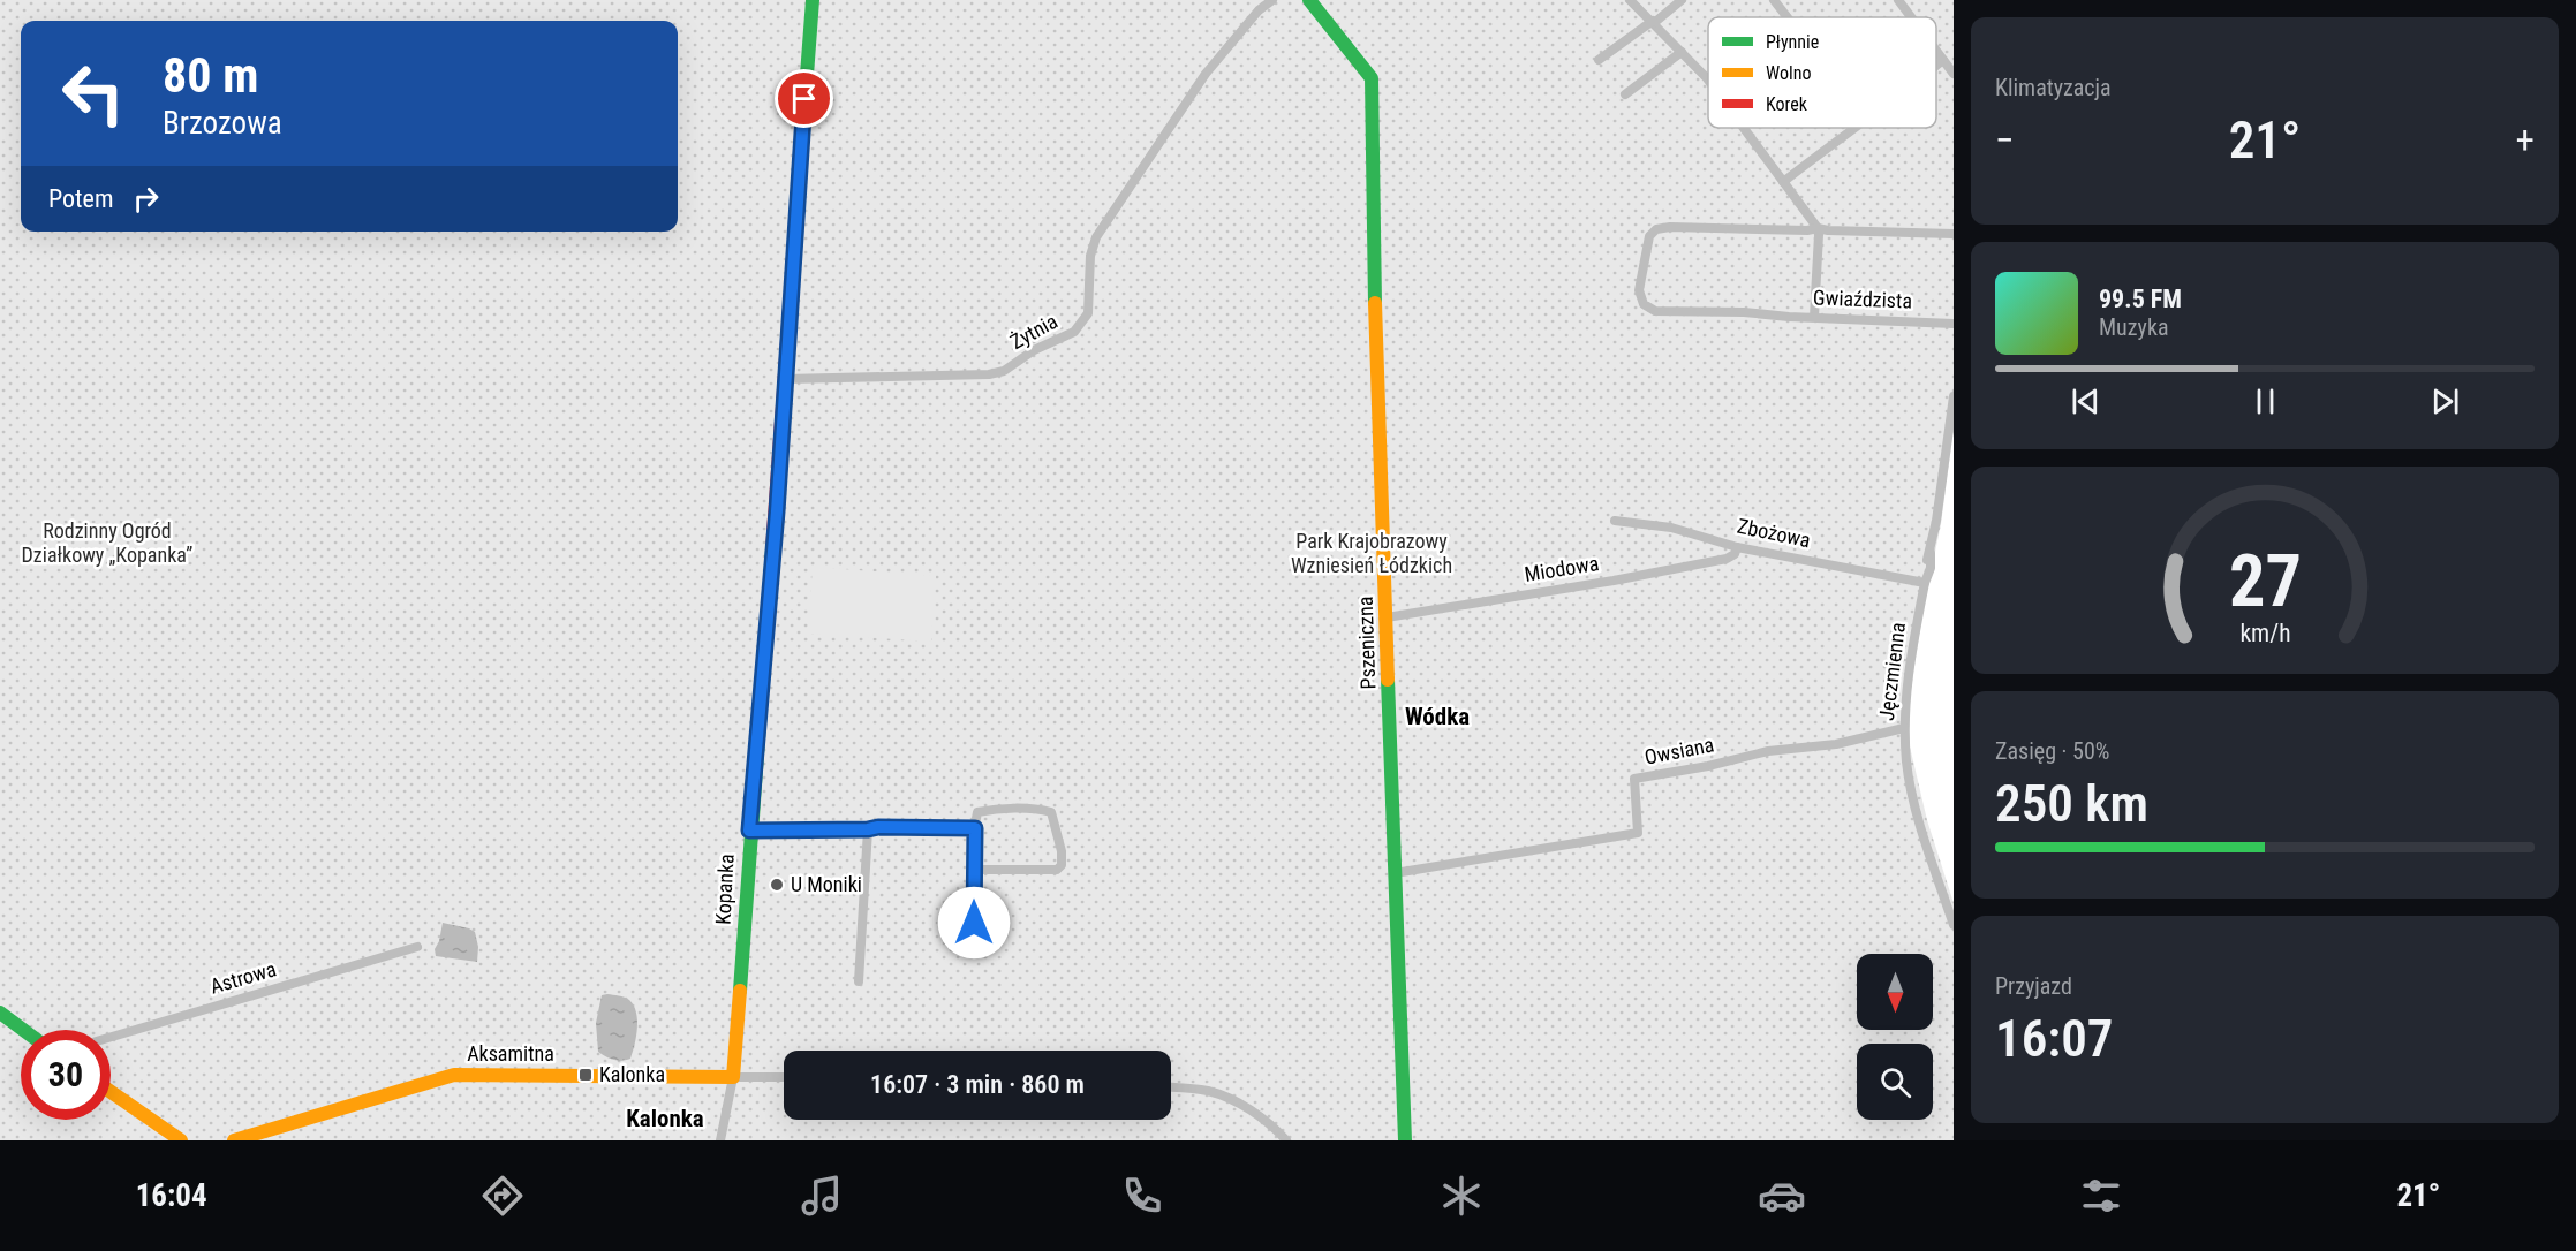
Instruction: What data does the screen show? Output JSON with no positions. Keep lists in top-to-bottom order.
{
  "streets": {
    "street": [
      "Gwiaździsta",
      "Żytnia",
      "Zbożowa",
      "Miodowa",
      "Pszeniczna",
      "Jęczmienna",
      "Owsiana",
      "Kopanka",
      "Astrowa",
      "Aksamitna"
    ]
  },
  "crossings": [
    ["Żytnia", "Kopanka"],
    ["Zbożowa", "Miodowa"],
    ["Zbożowa", "Jęczmienna"],
    ["Miodowa", "Pszeniczna"],
    ["Pszeniczna", "Owsiana"],
    ["Jęczmienna", "Owsiana"],
    ["Kopanka", "Aksamitna"]
  ],
  "districts": ["Wódka", "Kalonka"],
  "parks": ["Rodzinny Ogród Działkowy „Kopanka”", "Park Krajobrazowy Wzniesień Łódzkich"],
  "places": {
    "other": ["U Moniki"],
    "transit": ["Kalonka"]
  },
  "legend": ["Płynnie", "Wolno", "Korek"],
  "north": "bottom",
  "page": {
    "tile": [
      "Klimatyzacja",
      ["Zasięg · 50%", "250 km"],
      ["Przyjazd", "16:07"]
    ],
    "turn": ["80 m", "Brzozowa"],
    "heat": ["−", "21°", "+"],
    "then": "Potem",
    "song": ["99.5 FM", "Muzyka"],
    "limit": "30",
    "trip": "16:07 · 3 min · 860 m",
    "tabs": ["16:04", "21°"],
    "gauge": ["27", "km/h"]
  }
}
